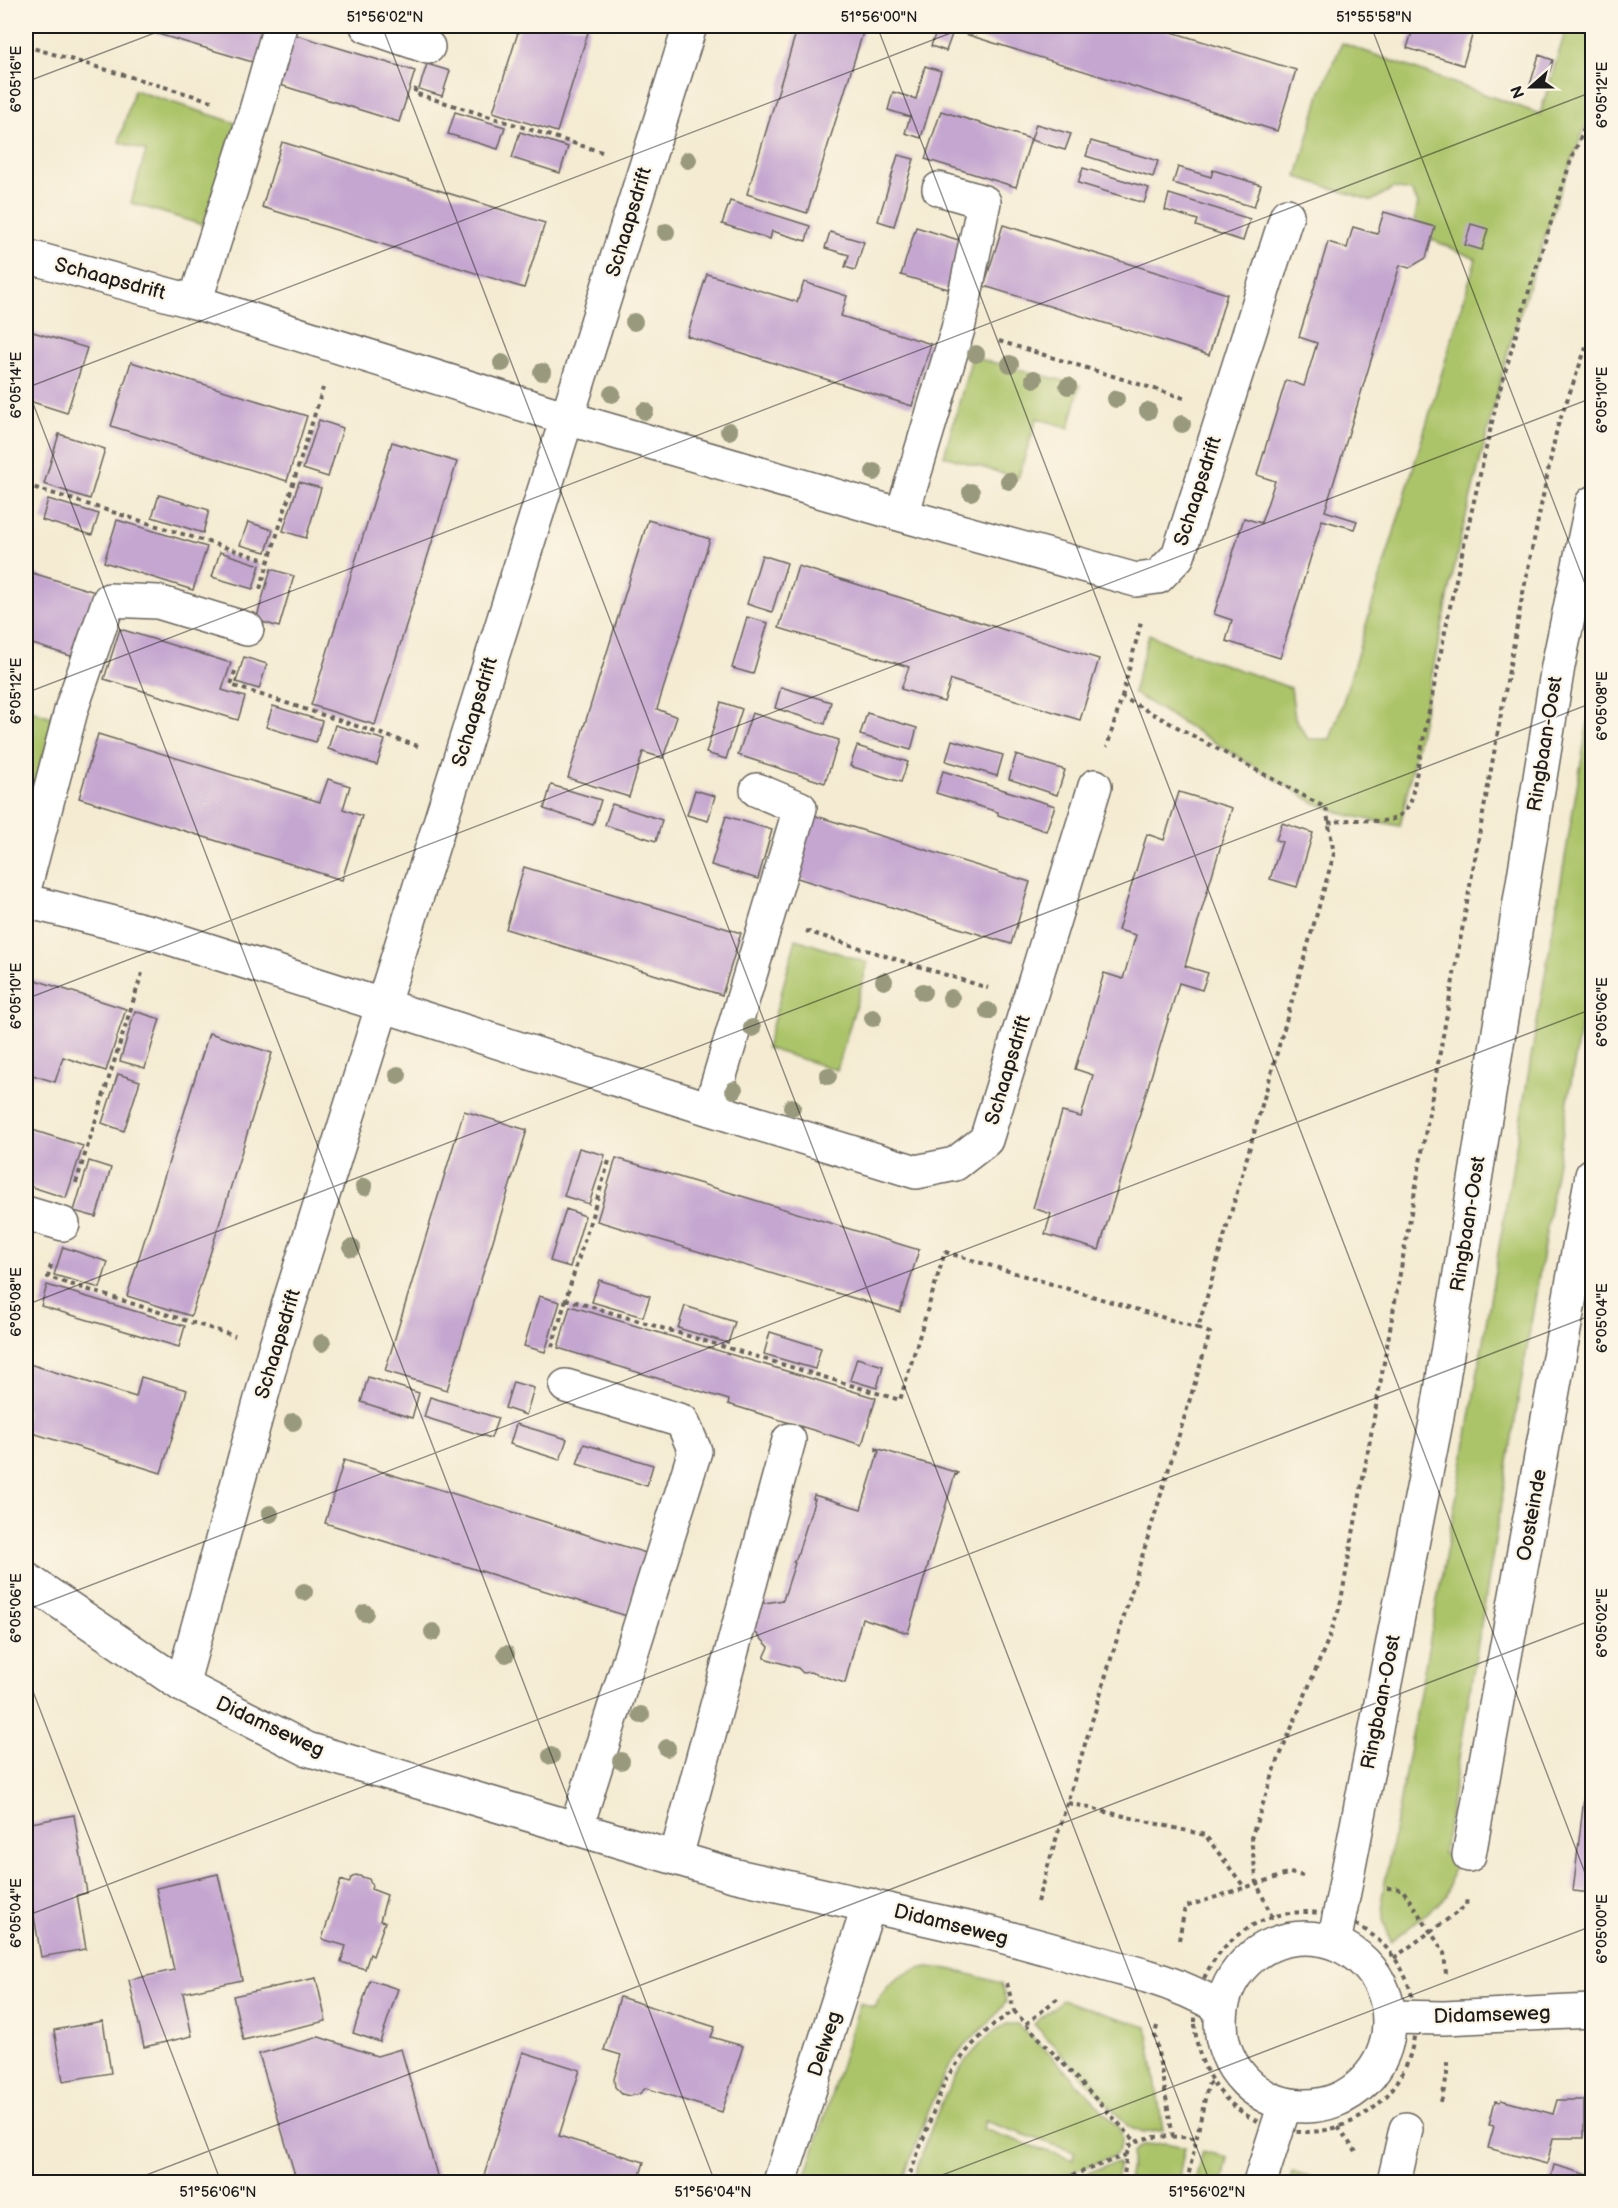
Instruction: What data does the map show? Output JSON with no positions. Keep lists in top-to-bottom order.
{
  "streets": {
    "street": [
      "Schaapsdrift",
      "Ringbaan-Oost",
      "Oosteinde",
      "Didamseweg",
      "Delweg"
    ]
  },
  "crossings": [
    ["Schaapsdrift", "Didamseweg"],
    ["Ringbaan-Oost", "Didamseweg"],
    ["Didamseweg", "Delweg"]
  ],
  "north": "left",
  "coordinates": [
    "51°56'02\"N",
    "51°56'00\"N",
    "51°55'58\"N",
    "6°05'16\"E",
    "6°05'12\"E",
    "6°05'14\"E",
    "6°05'10\"E",
    "6°05'08\"E",
    "6°05'06\"E",
    "6°05'04\"E",
    "6°05'02\"E",
    "6°05'00\"E",
    "51°56'06\"N",
    "51°56'04\"N"
  ]
}
